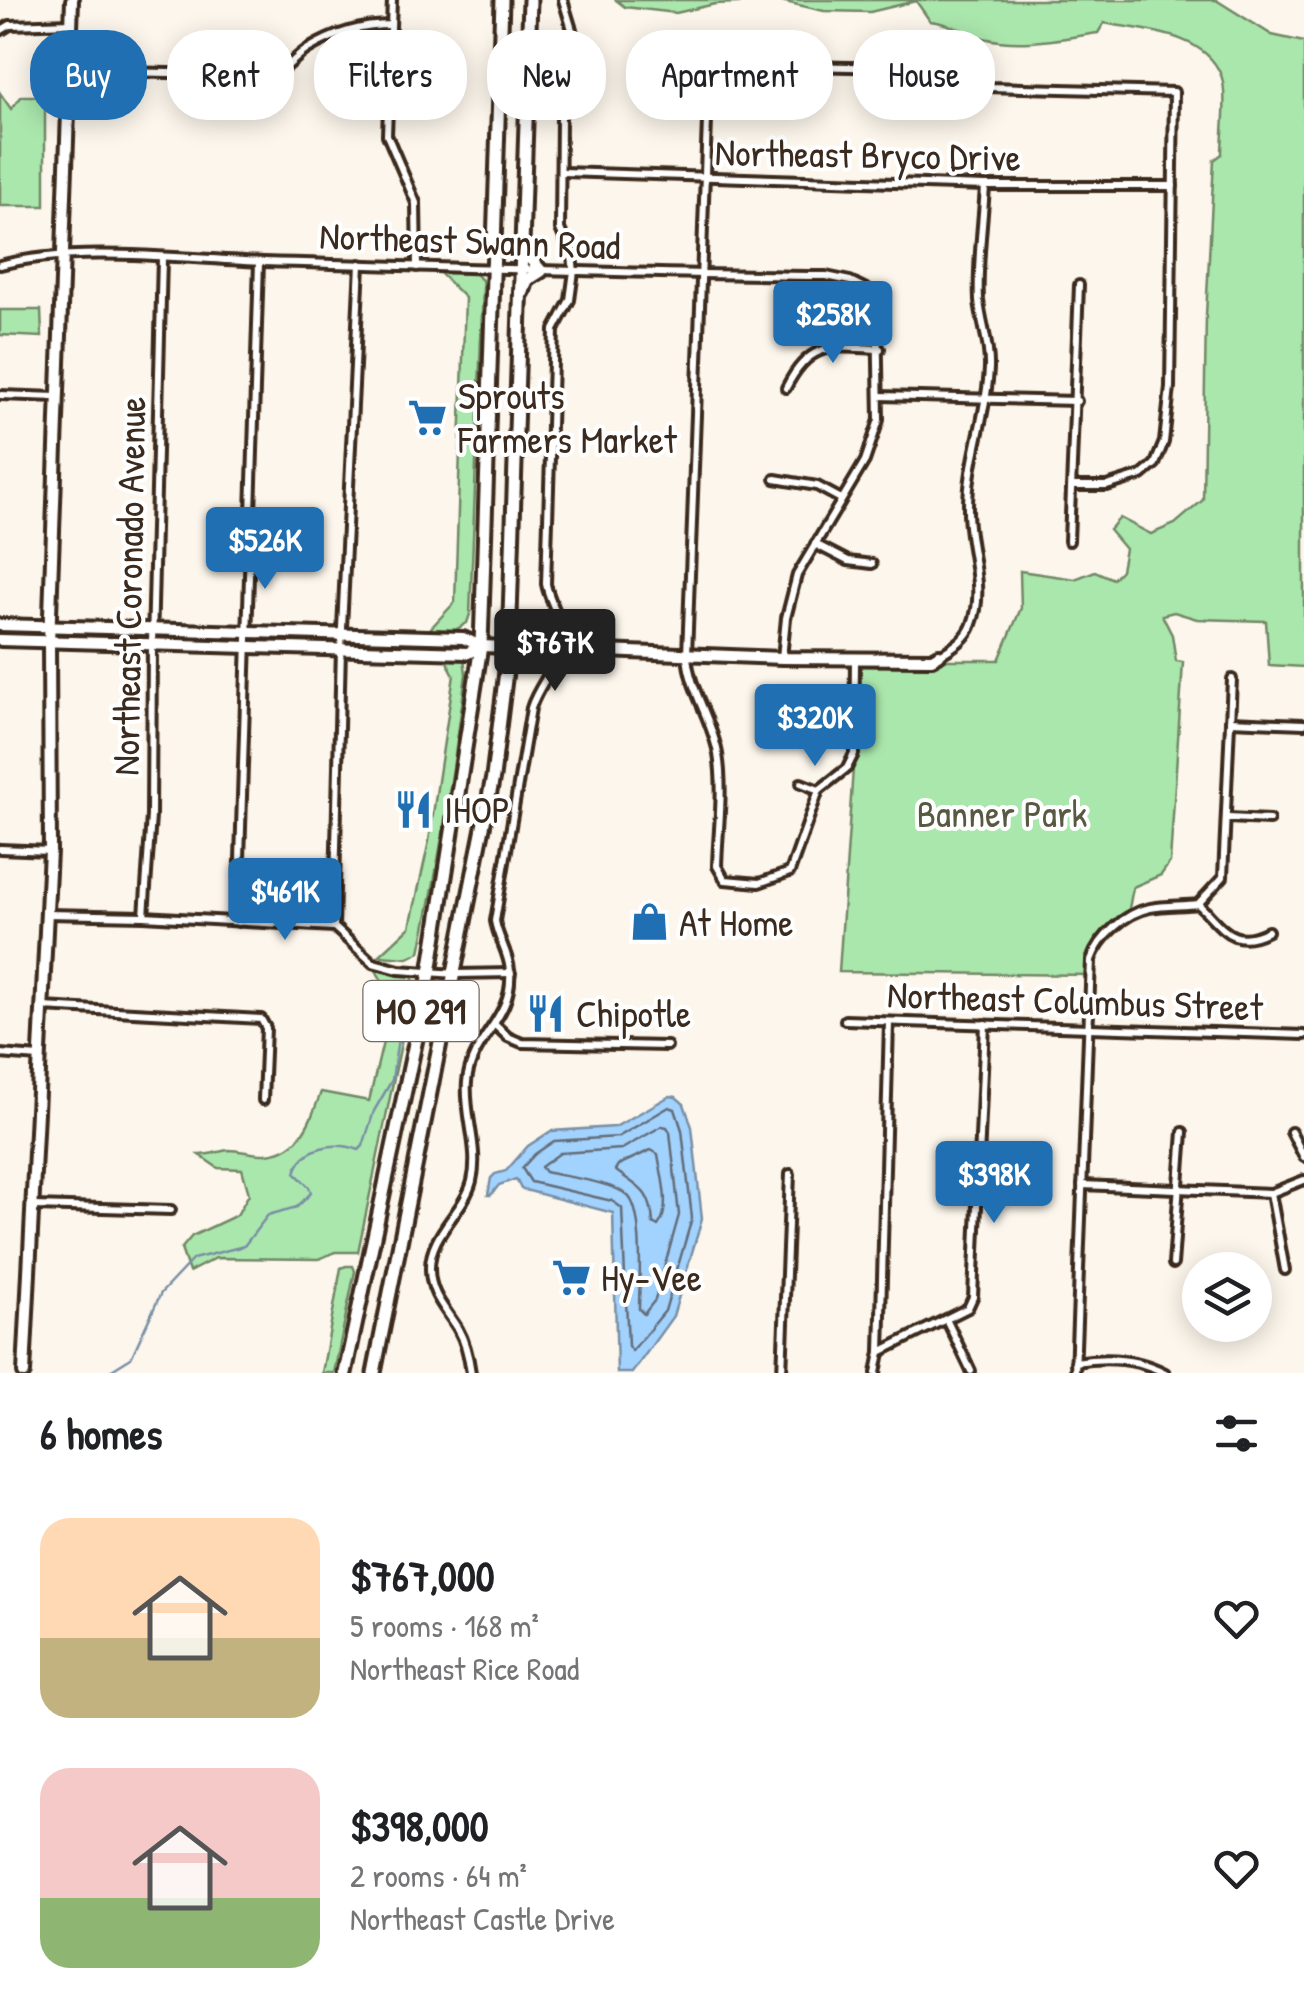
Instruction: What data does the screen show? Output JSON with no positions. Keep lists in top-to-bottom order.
{
  "streets": {
    "main road": ["MO 291"],
    "street": [
      "Northeast Bryco Drive",
      "Northeast Swann Road",
      "Northeast Coronado Avenue",
      "Northeast Columbus Street"
    ]
  },
  "crossings": [
    ["Northeast Swann Road", "Northeast Coronado Avenue"],
    ["Northeast Swann Road", "MO 291"]
  ],
  "parks": ["Banner Park"],
  "places": {
    "supermarket": ["Sprouts Farmers Market", "Hy-Vee"],
    "restaurant": ["IHOP", "Chipotle"],
    "shop": ["At Home"]
  },
  "page": {
    "chip": [
      "Buy",
      "Rent",
      "Filters",
      "New",
      "Apartment",
      "House"
    ],
    "price": [
      "$258K",
      "$526K",
      "$767K",
      "$320K",
      "$461K",
      "$398K"
    ],
    "heading": "6 homes",
    "list": [
      {
        "name": "$767,000",
        "note": "5 rooms · 168 m² · Northeast Rice Road"
      },
      {
        "name": "$398,000",
        "note": "2 rooms · 64 m² · Northeast Castle Drive"
      }
    ]
  }
}
